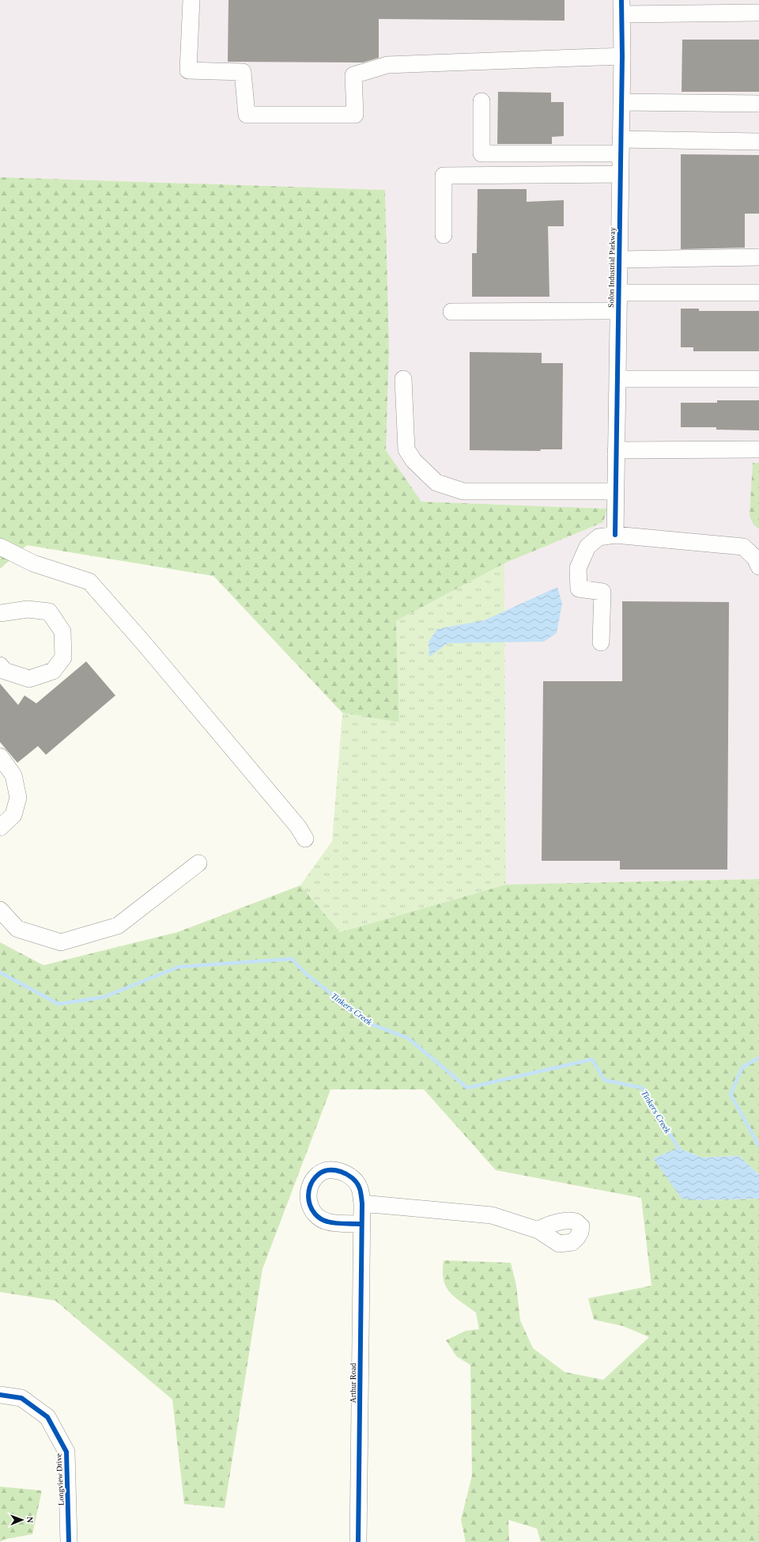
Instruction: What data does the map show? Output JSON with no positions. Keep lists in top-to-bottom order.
{
  "streets": {
    "street": ["Solon Industrial Parkway", "Arthur Road", "Longview Drive"]
  },
  "water": ["Tinkers Creek"],
  "north": "right"
}
